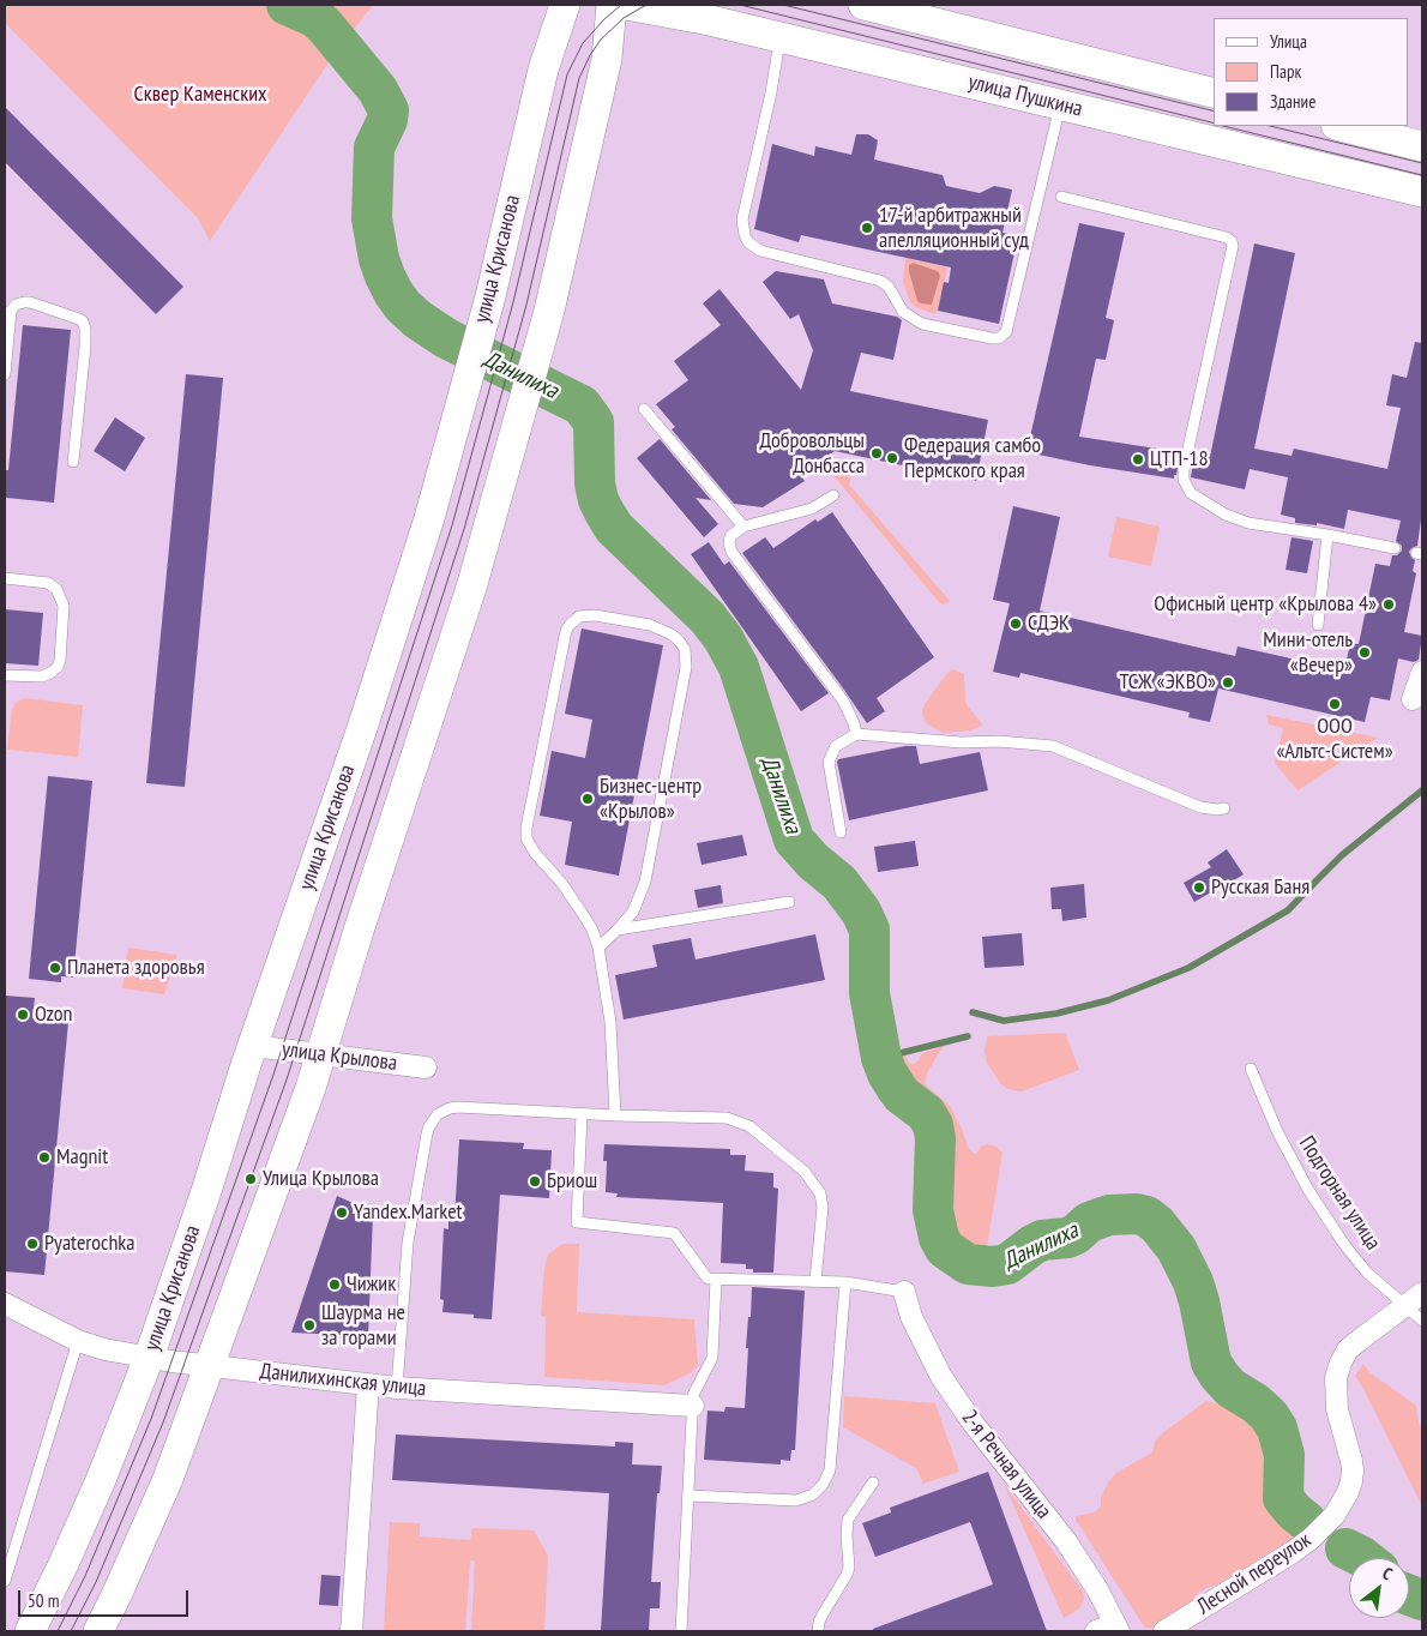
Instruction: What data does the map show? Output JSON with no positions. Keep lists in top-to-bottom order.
{
  "streets": {
    "main road": ["улица Пушкина", "улица Крисанова"],
    "street": [
      "улица Крылова",
      "Данилихинская улица",
      "2-я Речная улица",
      "Лесной переулок"
    ],
    "lane": ["Подгорная улица"]
  },
  "crossings": [
    ["улица Крисанова", "улица Крылова"],
    ["улица Крисанова", "Данилихинская улица"],
    ["Подгорная улица", "Лесной переулок"]
  ],
  "water": ["Данилиха"],
  "parks": ["Сквер Каменских"],
  "places": [
    "17-й арбитражный апелляционный суд",
    "Добровольцы Донбасса",
    "Федерация самбо Пермского края",
    "ЦТП-18",
    "Офисный центр «Крылова 4»",
    "СДЭК",
    "Мини-отель «Вечер»",
    "ТСЖ «ЭКВО»",
    "ООО «Альтс-Систем»",
    "Бизнес-центр «Крылов»",
    "Русская Баня",
    "Планета здоровья",
    "Ozon",
    "Magnit",
    "Улица Крылова",
    "Бриош",
    "Yandex.Market",
    "Pyaterochka",
    "Чижик",
    "Шаурма не за горами"
  ],
  "legend": ["Улица", "Парк", "Здание"],
  "scale_bar": "50 m",
  "north": "top right"
}
